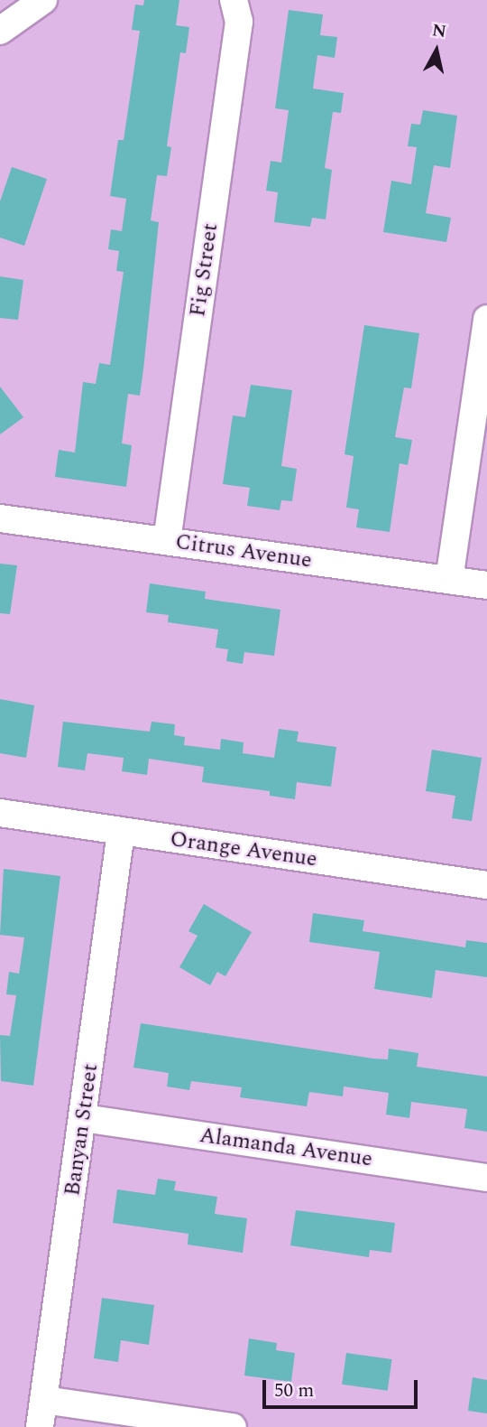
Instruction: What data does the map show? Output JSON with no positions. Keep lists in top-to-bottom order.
{
  "streets": {
    "street": [
      "Fig Street",
      "Citrus Avenue",
      "Orange Avenue",
      "Banyan Street",
      "Alamanda Avenue"
    ]
  },
  "crossings": [
    ["Fig Street", "Citrus Avenue"],
    ["Orange Avenue", "Banyan Street"],
    ["Banyan Street", "Alamanda Avenue"]
  ],
  "scale_bar": "50 m",
  "north": "top"
}
